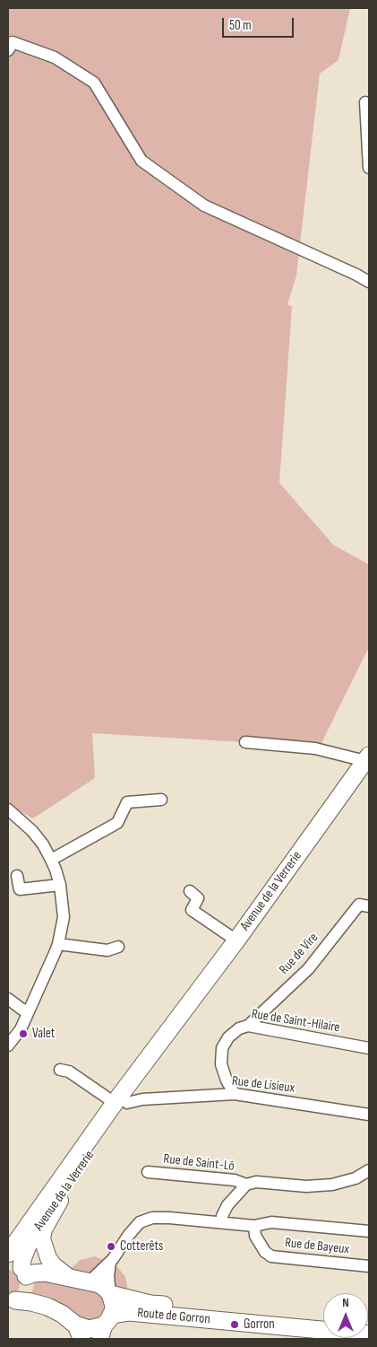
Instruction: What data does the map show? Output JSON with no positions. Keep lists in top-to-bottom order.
{
  "streets": {
    "main road": ["Avenue de la Verrerie", "Route de Gorron"],
    "street": [
      "Rue de Vire",
      "Rue de Saint-Hilaire",
      "Rue de Lisieux",
      "Rue de Saint-Lô",
      "Rue de Bayeux"
    ]
  },
  "crossings": [
    ["Avenue de la Verrerie", "Rue de Lisieux"],
    ["Avenue de la Verrerie", "Route de Gorron"],
    ["Rue de Vire", "Rue de Saint-Hilaire"],
    ["Rue de Saint-Hilaire", "Rue de Lisieux"],
    ["Rue de Saint-Lô", "Rue de Bayeux"]
  ],
  "places": ["Valet", "Cotterêts", "Gorron"],
  "scale_bar": "50 m",
  "north": "top"
}
